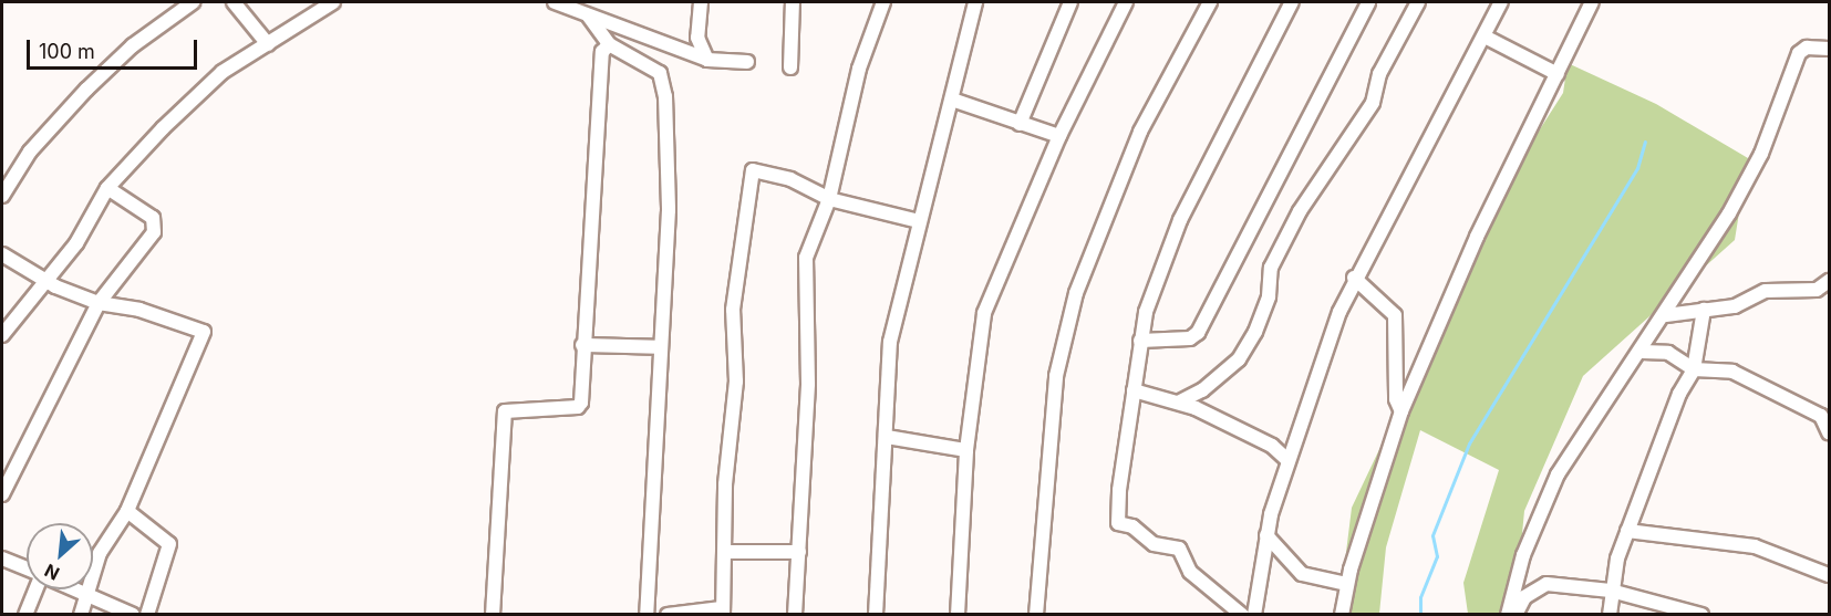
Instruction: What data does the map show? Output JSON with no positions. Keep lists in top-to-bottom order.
{
  "scale_bar": "100 m",
  "north": "bottom left"
}
